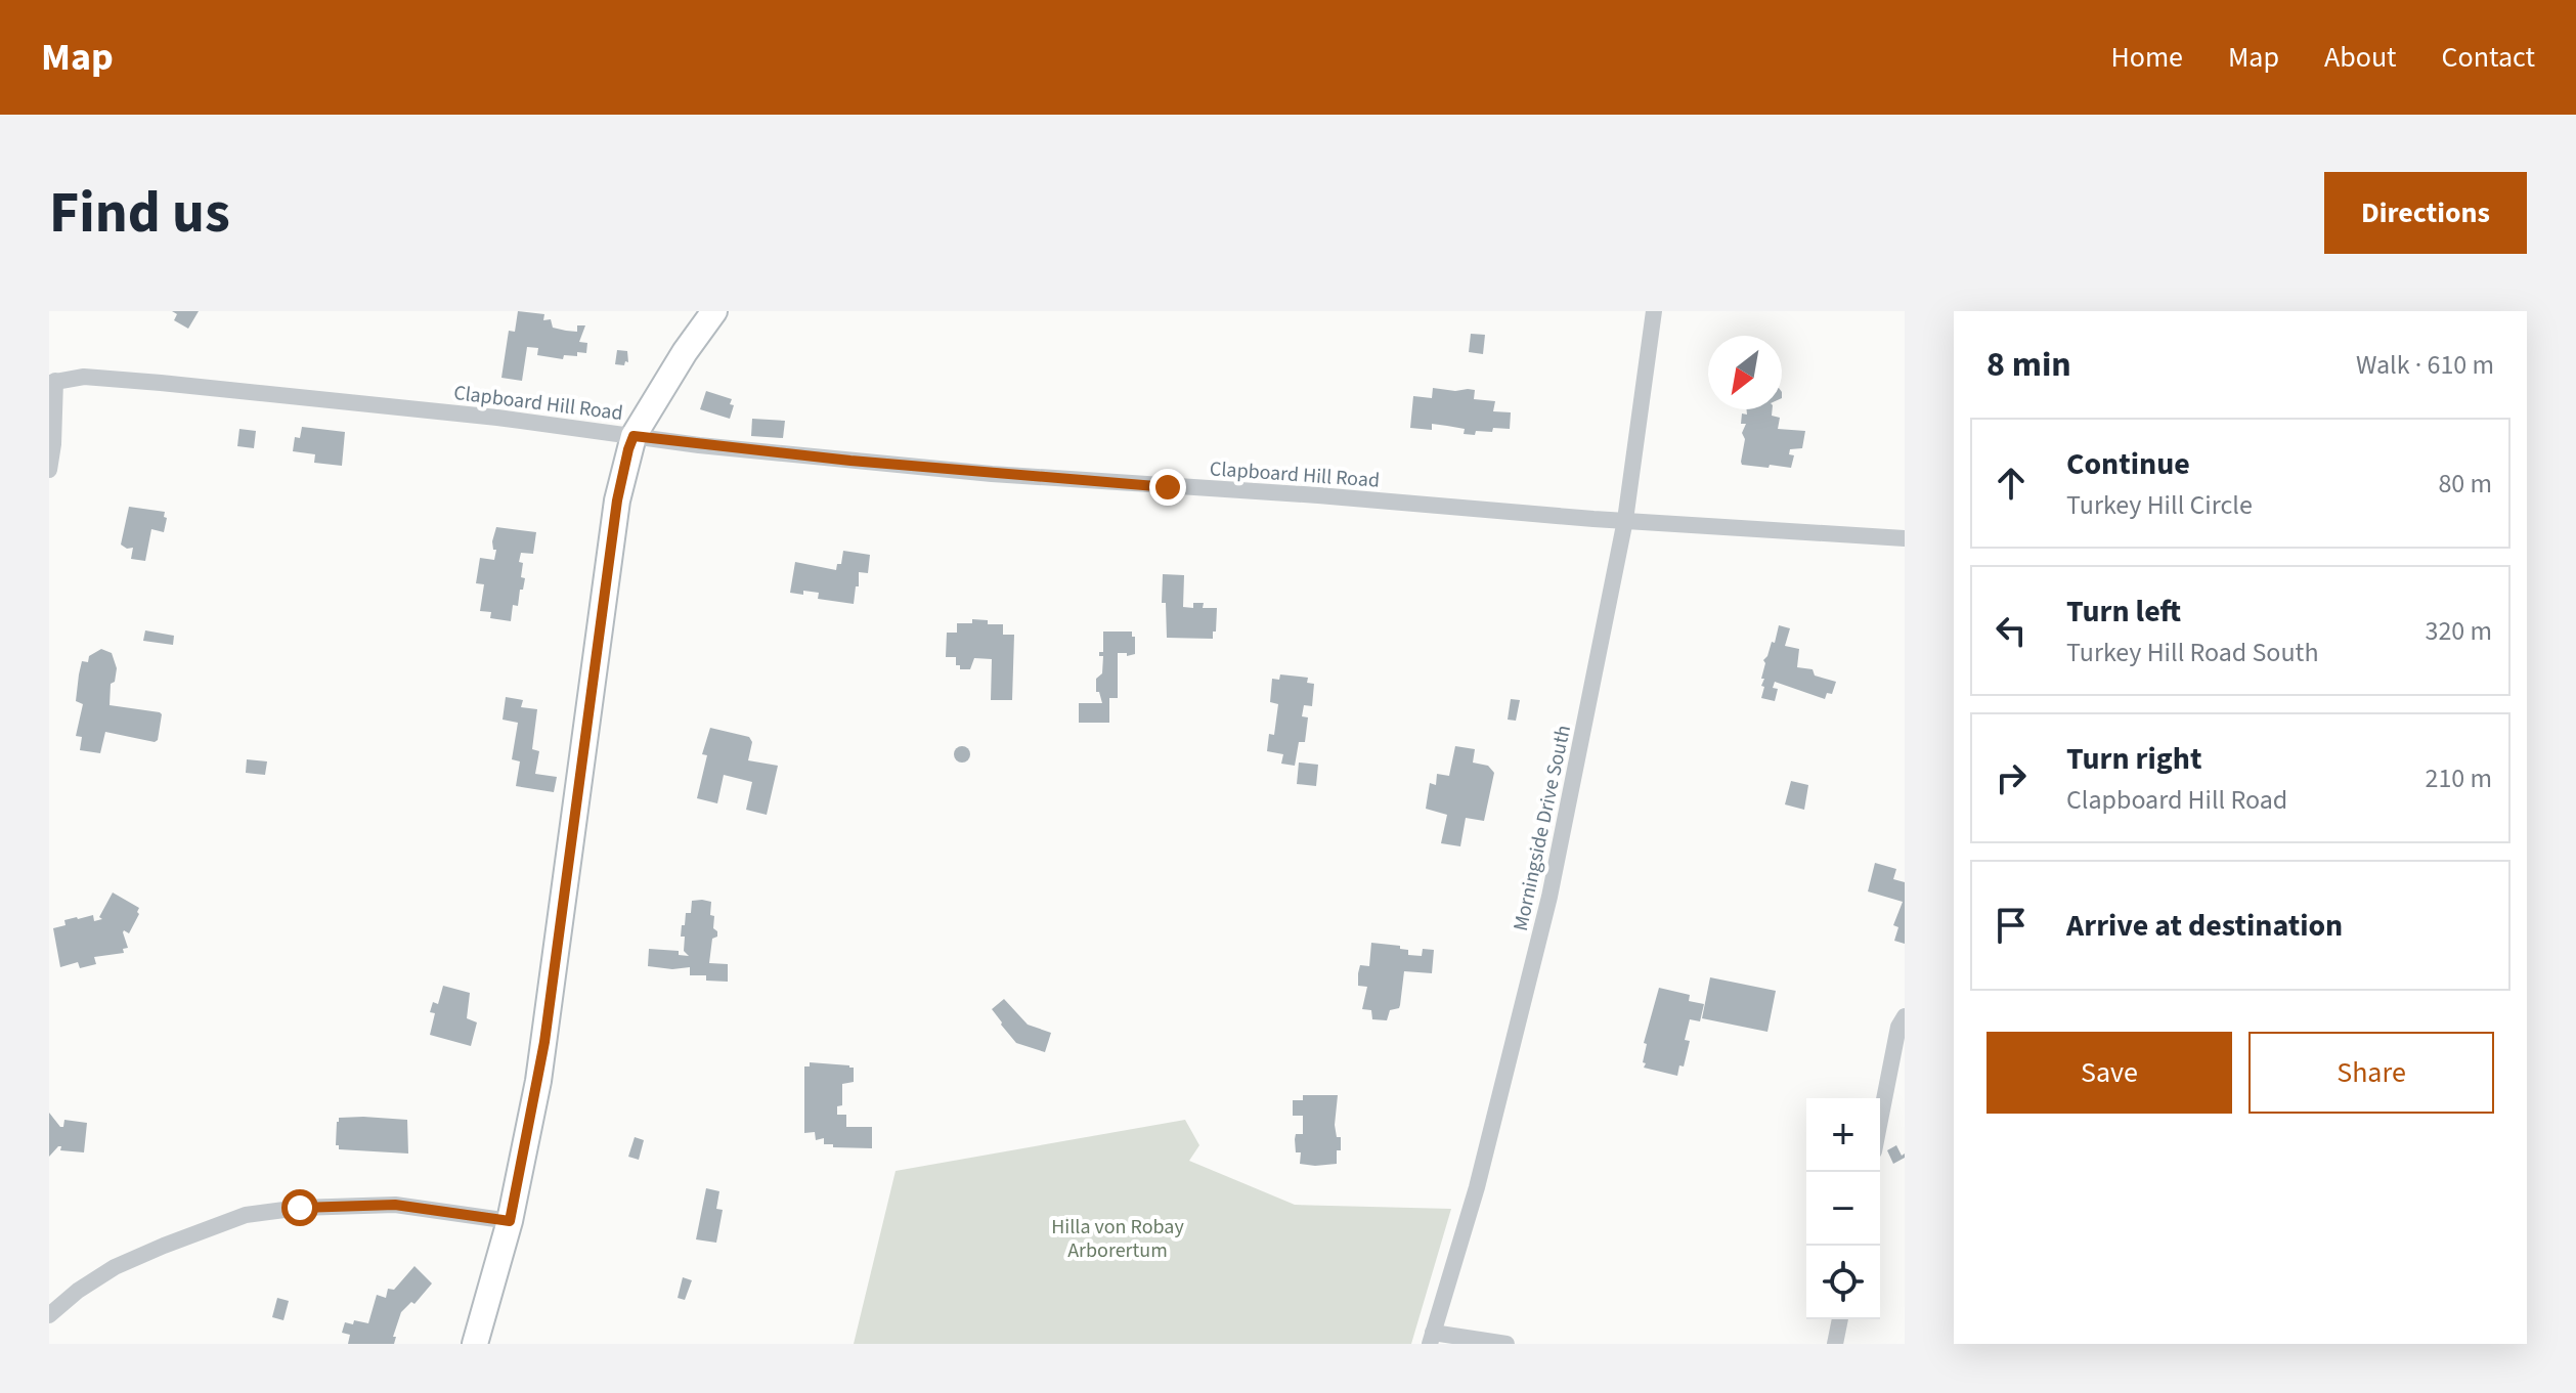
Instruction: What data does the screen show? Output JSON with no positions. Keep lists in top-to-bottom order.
{
  "streets": {
    "street": ["Clapboard Hill Road", "Morningside Drive South"]
  },
  "crossings": [
    ["Clapboard Hill Road", "Morningside Drive South"]
  ],
  "parks": ["Hilla von Robay Arborertum"],
  "north": "bottom left",
  "page": {
    "header": "Map",
    "nav": [
      "Home",
      "Map",
      "About",
      "Contact"
    ],
    "buttons": [
      "Directions",
      ["Save", "Share"]
    ],
    "title": "Find us",
    "heading": ["8 min", "Walk · 610 m"],
    "list": [
      ["Continue", "Turkey Hill Circle", "80 m"],
      ["Turn left", "Turkey Hill Road South", "320 m"],
      ["Turn right", "Clapboard Hill Road", "210 m"],
      "Arrive at destination"
    ],
    "map_buttons": ["+", "−"]
  }
}
